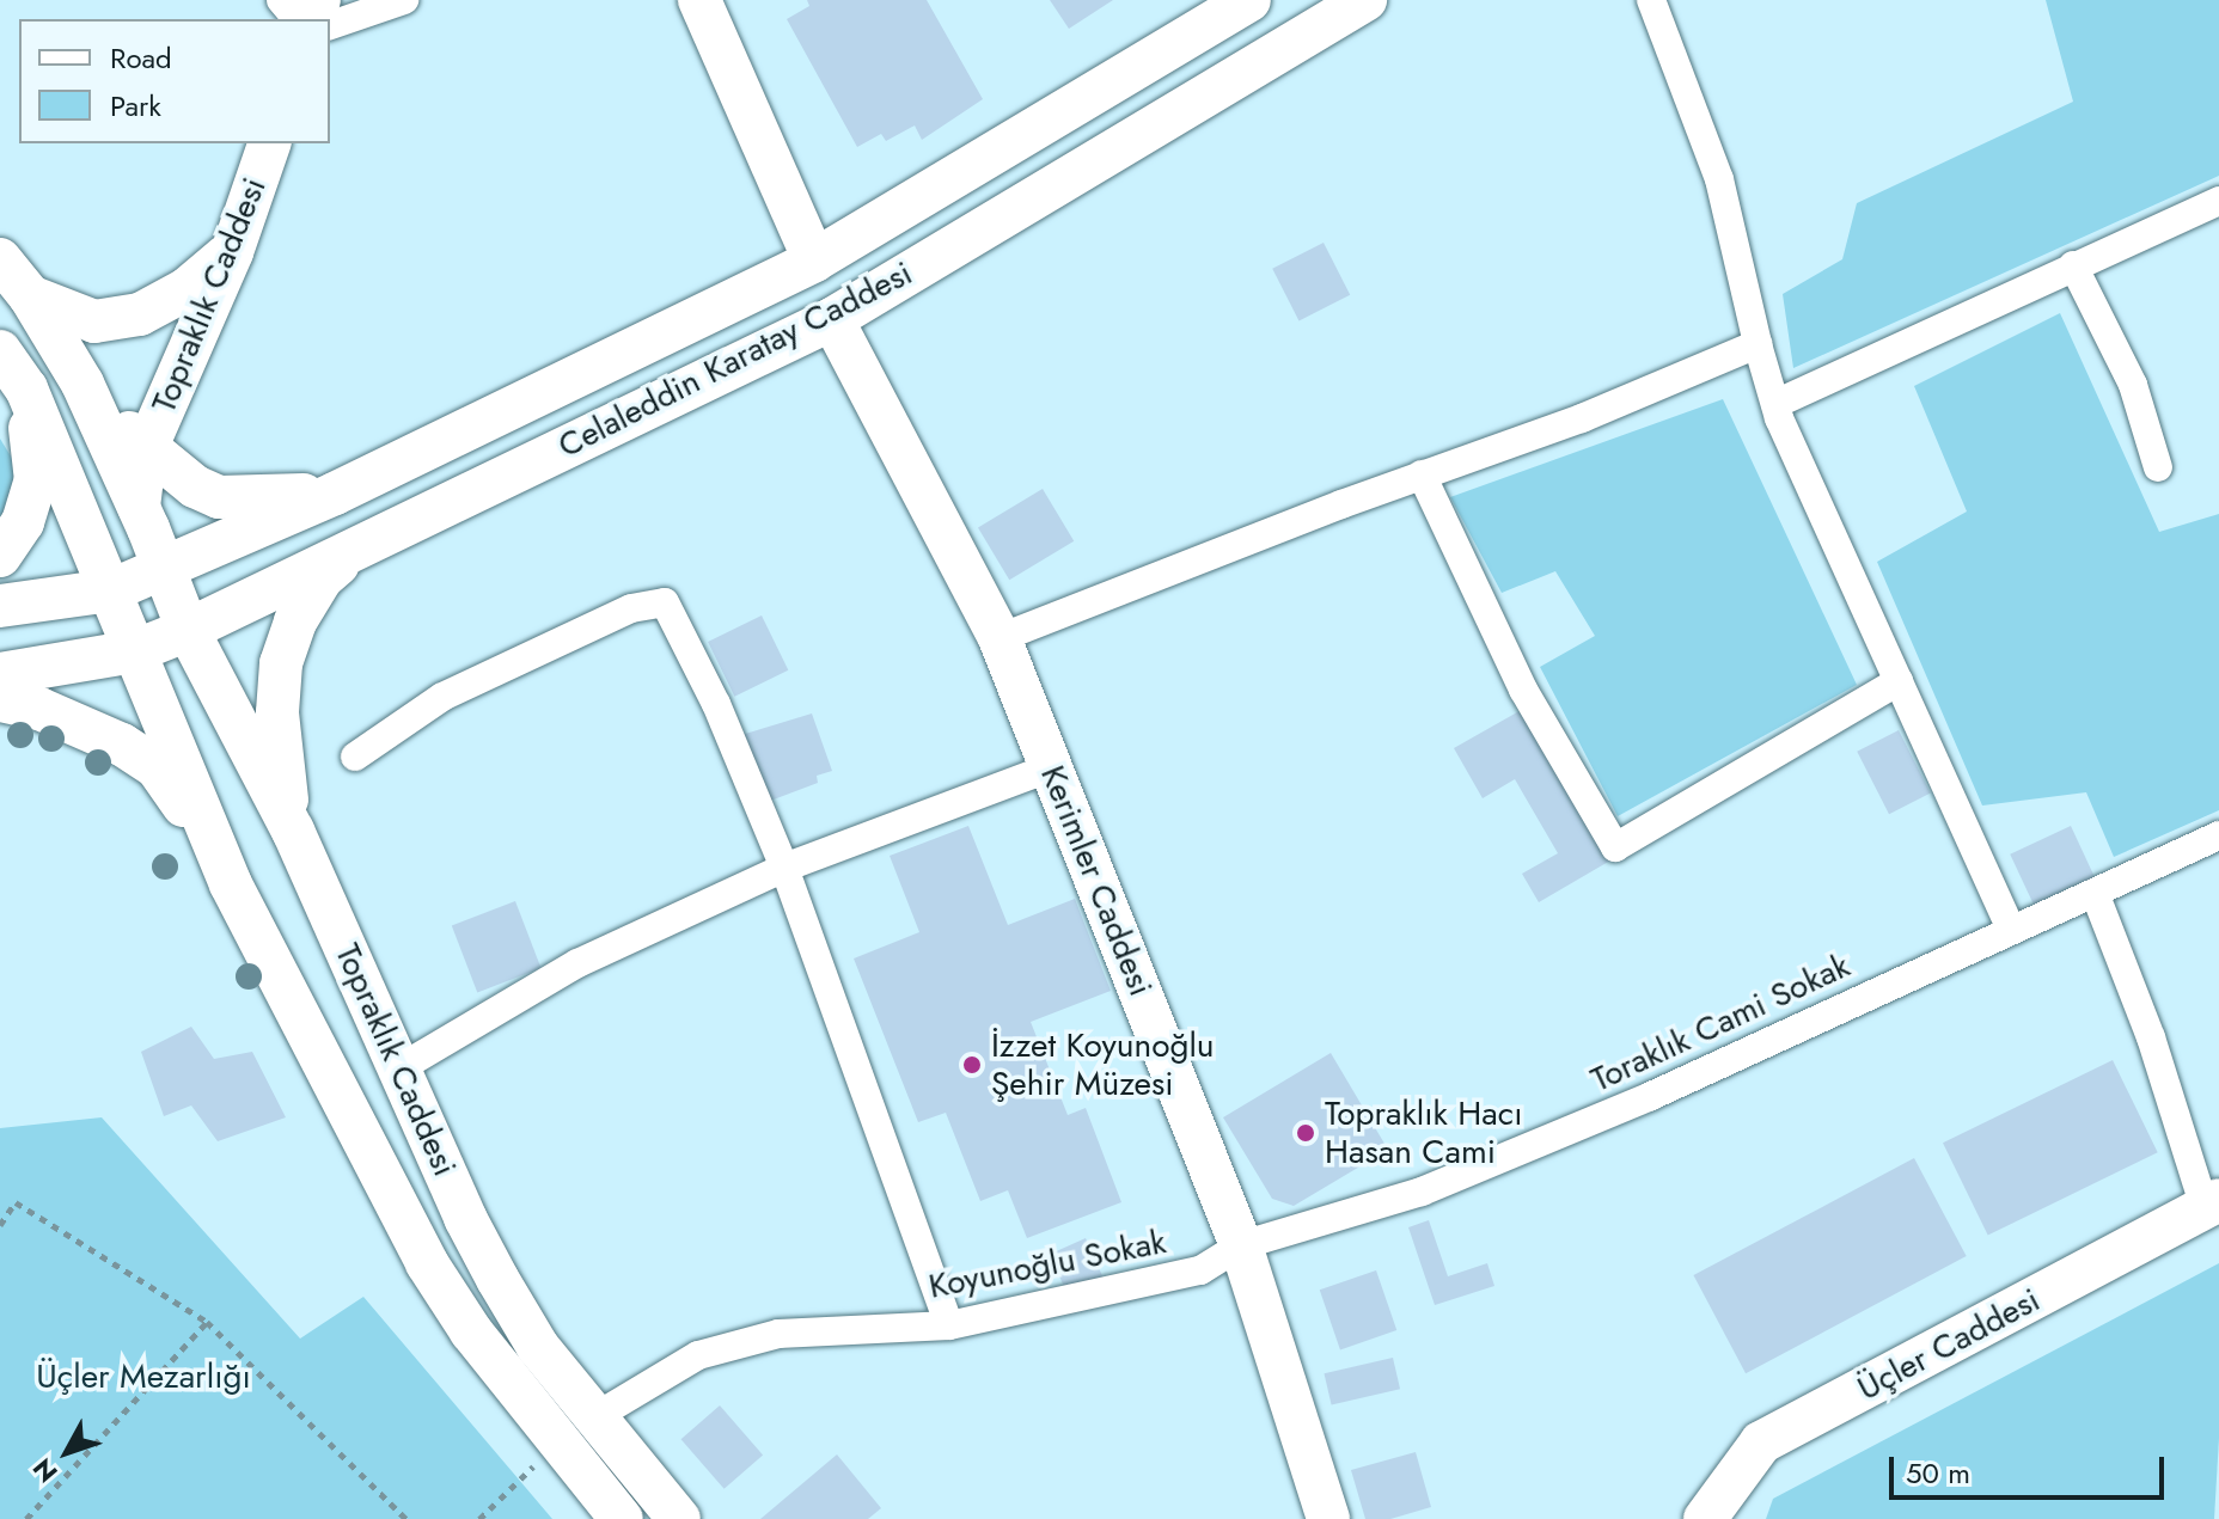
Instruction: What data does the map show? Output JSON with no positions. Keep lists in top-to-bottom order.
{
  "streets": {
    "main road": [
      "Topraklık Caddesi",
      "Celaleddin Karatay Caddesi",
      "Kerimler Caddesi",
      "Üçler Caddesi"
    ],
    "street": ["Toraklık Cami Sokak", "Koyunoğlu Sokak"]
  },
  "crossings": [
    ["Topraklık Caddesi", "Celaleddin Karatay Caddesi"],
    ["Topraklık Caddesi", "Koyunoğlu Sokak"],
    ["Celaleddin Karatay Caddesi", "Kerimler Caddesi"],
    ["Kerimler Caddesi", "Toraklık Cami Sokak"],
    ["Kerimler Caddesi", "Koyunoğlu Sokak"],
    ["Toraklık Cami Sokak", "Koyunoğlu Sokak"]
  ],
  "parks": ["Üçler Mezarlığı"],
  "places": ["İzzet Koyunoğlu Şehir Müzesi", "Topraklık Hacı Hasan Cami"],
  "legend": ["Road", "Park"],
  "scale_bar": "50 m",
  "north": "bottom left"
}
